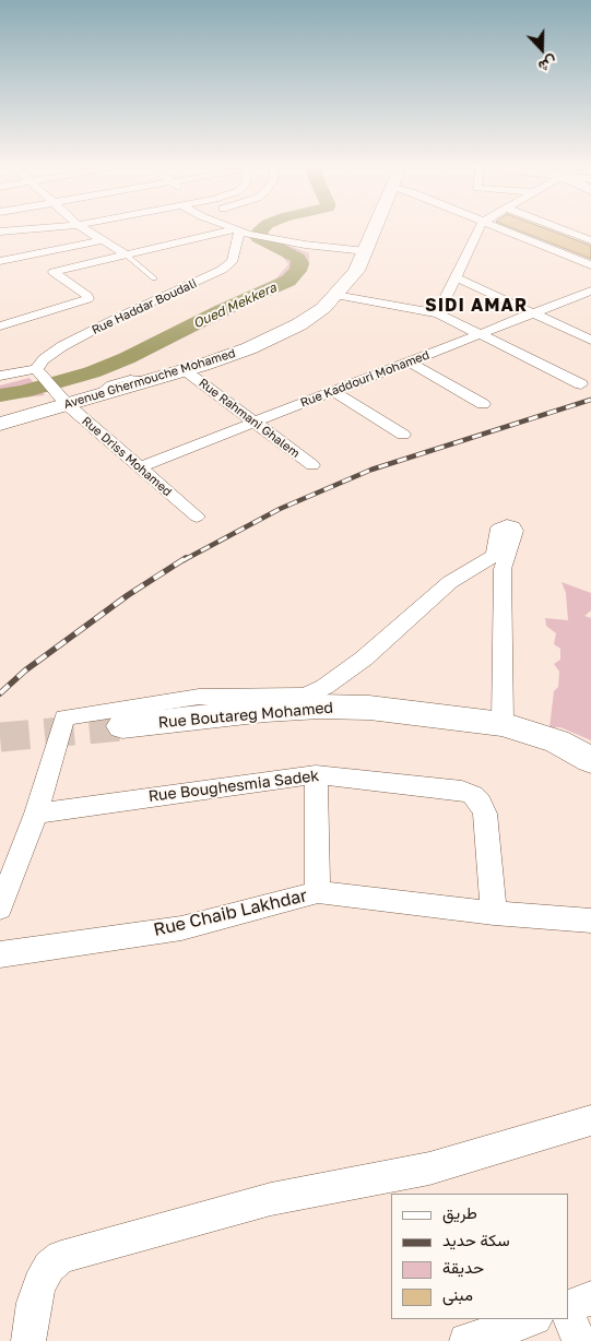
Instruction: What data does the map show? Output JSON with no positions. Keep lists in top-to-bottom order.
{
  "streets": {
    "main road": ["Avenue Ghermouche Mohamed", "Rue Boutareg Mohamed"],
    "street": [
      "Rue Haddar Boudali",
      "Rue Kaddouri Mohamed",
      "Rue Rahmani Ghalem",
      "Rue Driss Mohamed",
      "Rue Boughesmia Sadek",
      "Rue Chaib Lakhdar"
    ]
  },
  "crossings": [
    ["Avenue Ghermouche Mohamed", "Rue Rahmani Ghalem"],
    ["Avenue Ghermouche Mohamed", "Rue Driss Mohamed"],
    ["Rue Kaddouri Mohamed", "Rue Rahmani Ghalem"],
    ["Rue Kaddouri Mohamed", "Rue Driss Mohamed"],
    ["Rue Boughesmia Sadek", "Rue Chaib Lakhdar"]
  ],
  "districts": ["SIDI AMAR"],
  "water": ["Oued Mekkera"],
  "legend": [
    "طريق",
    "سكة حديد",
    "حديقة",
    "مبنى"
  ],
  "north": "bottom"
}
